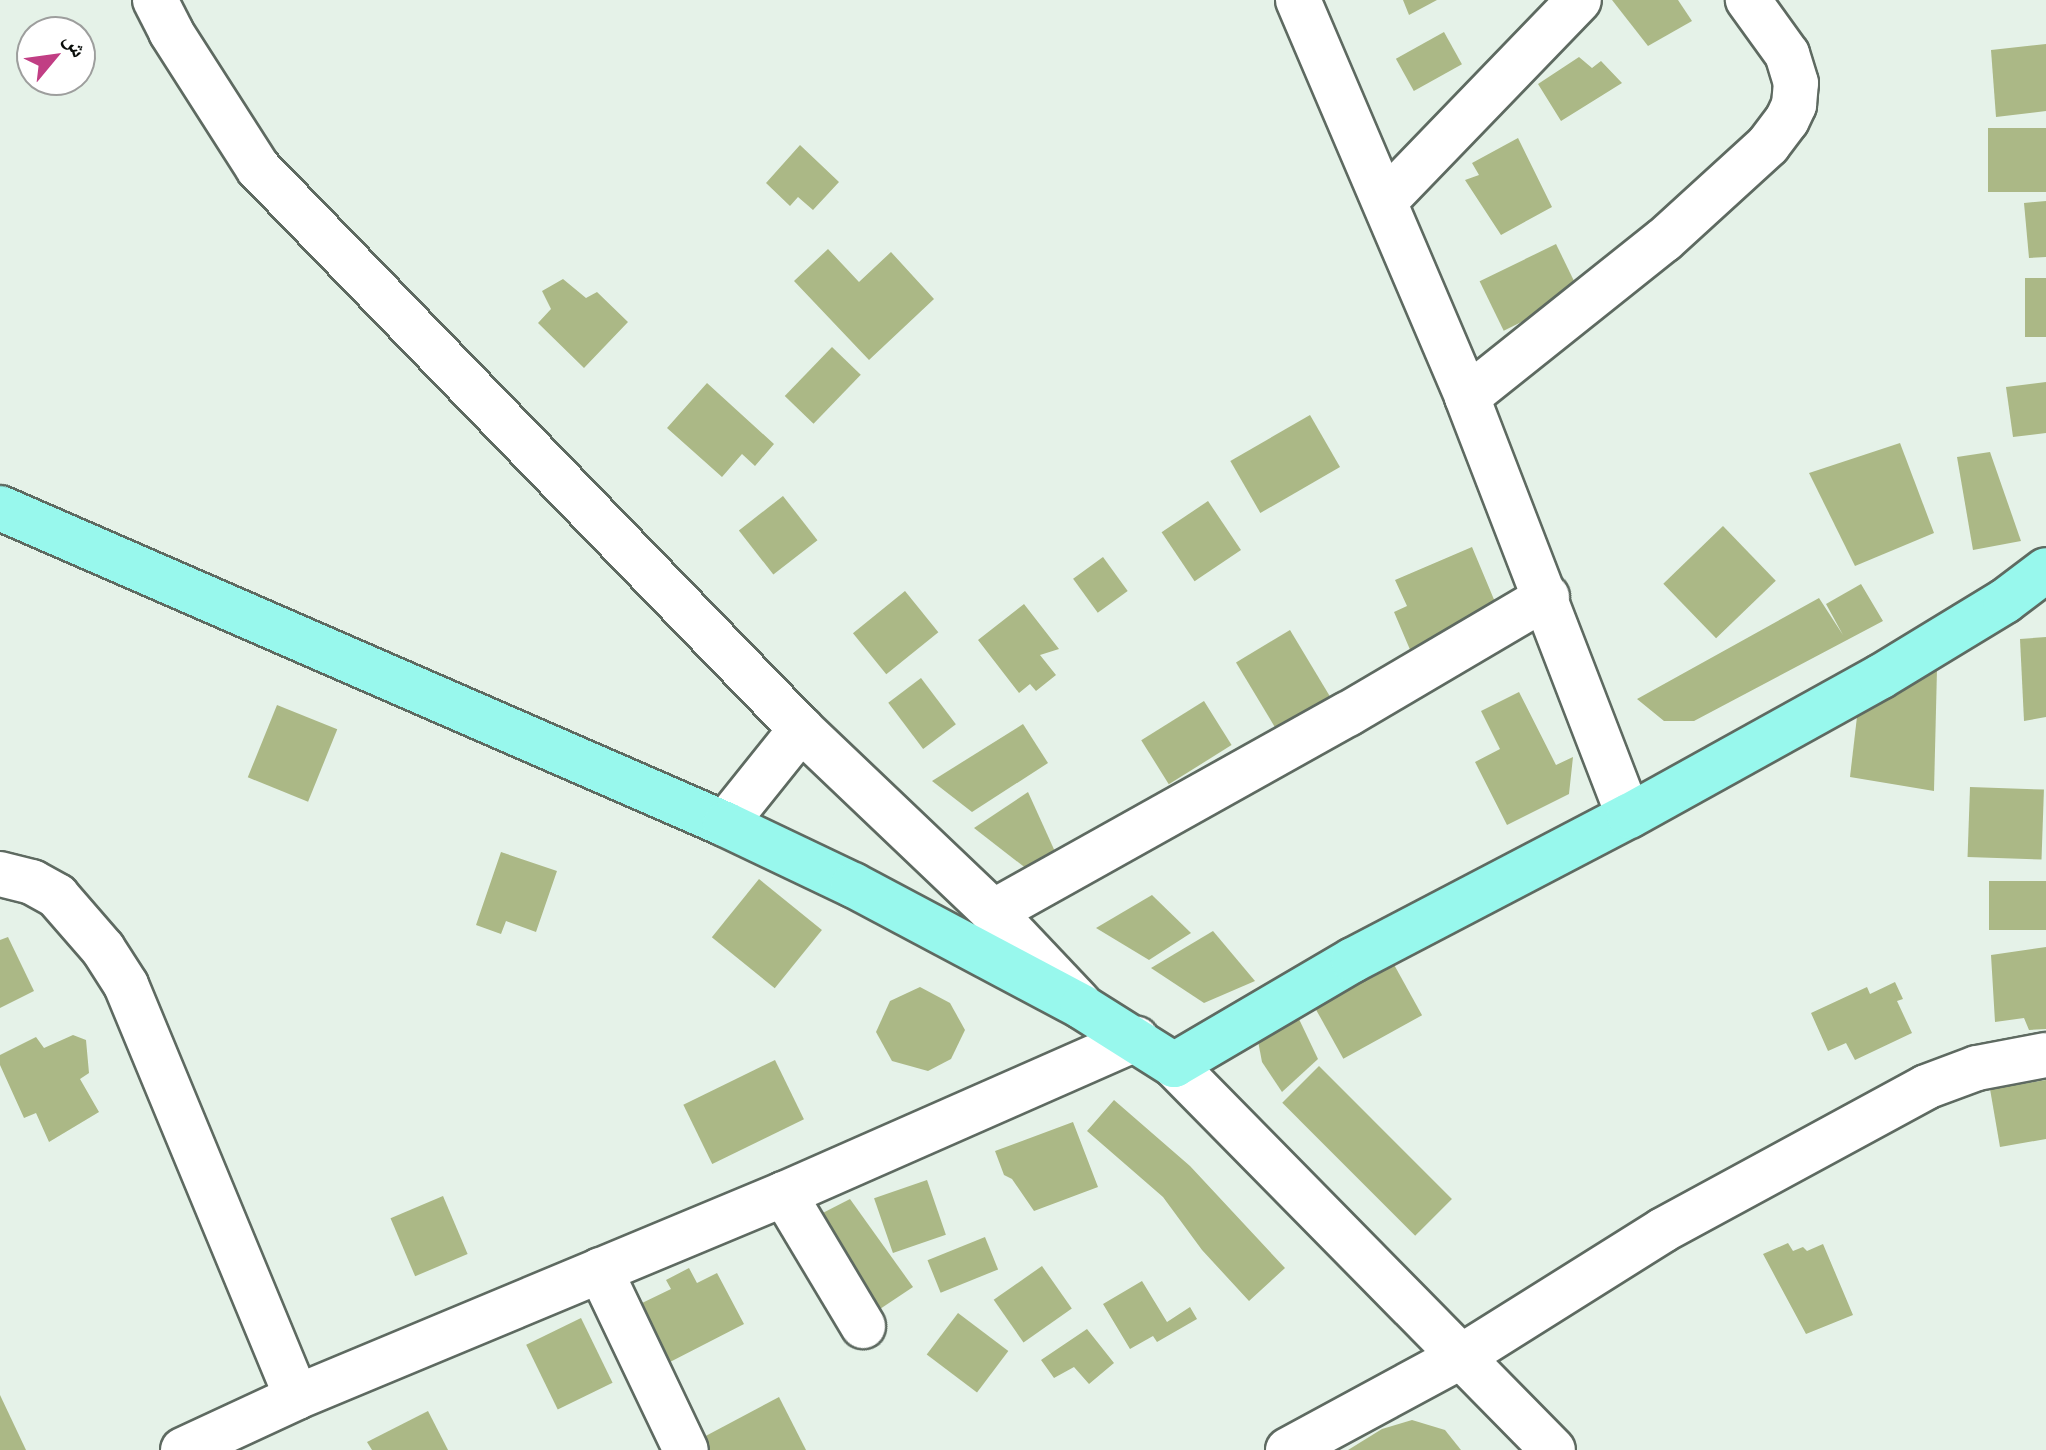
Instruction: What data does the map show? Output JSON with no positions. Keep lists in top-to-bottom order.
{
  "north": "top right"
}
